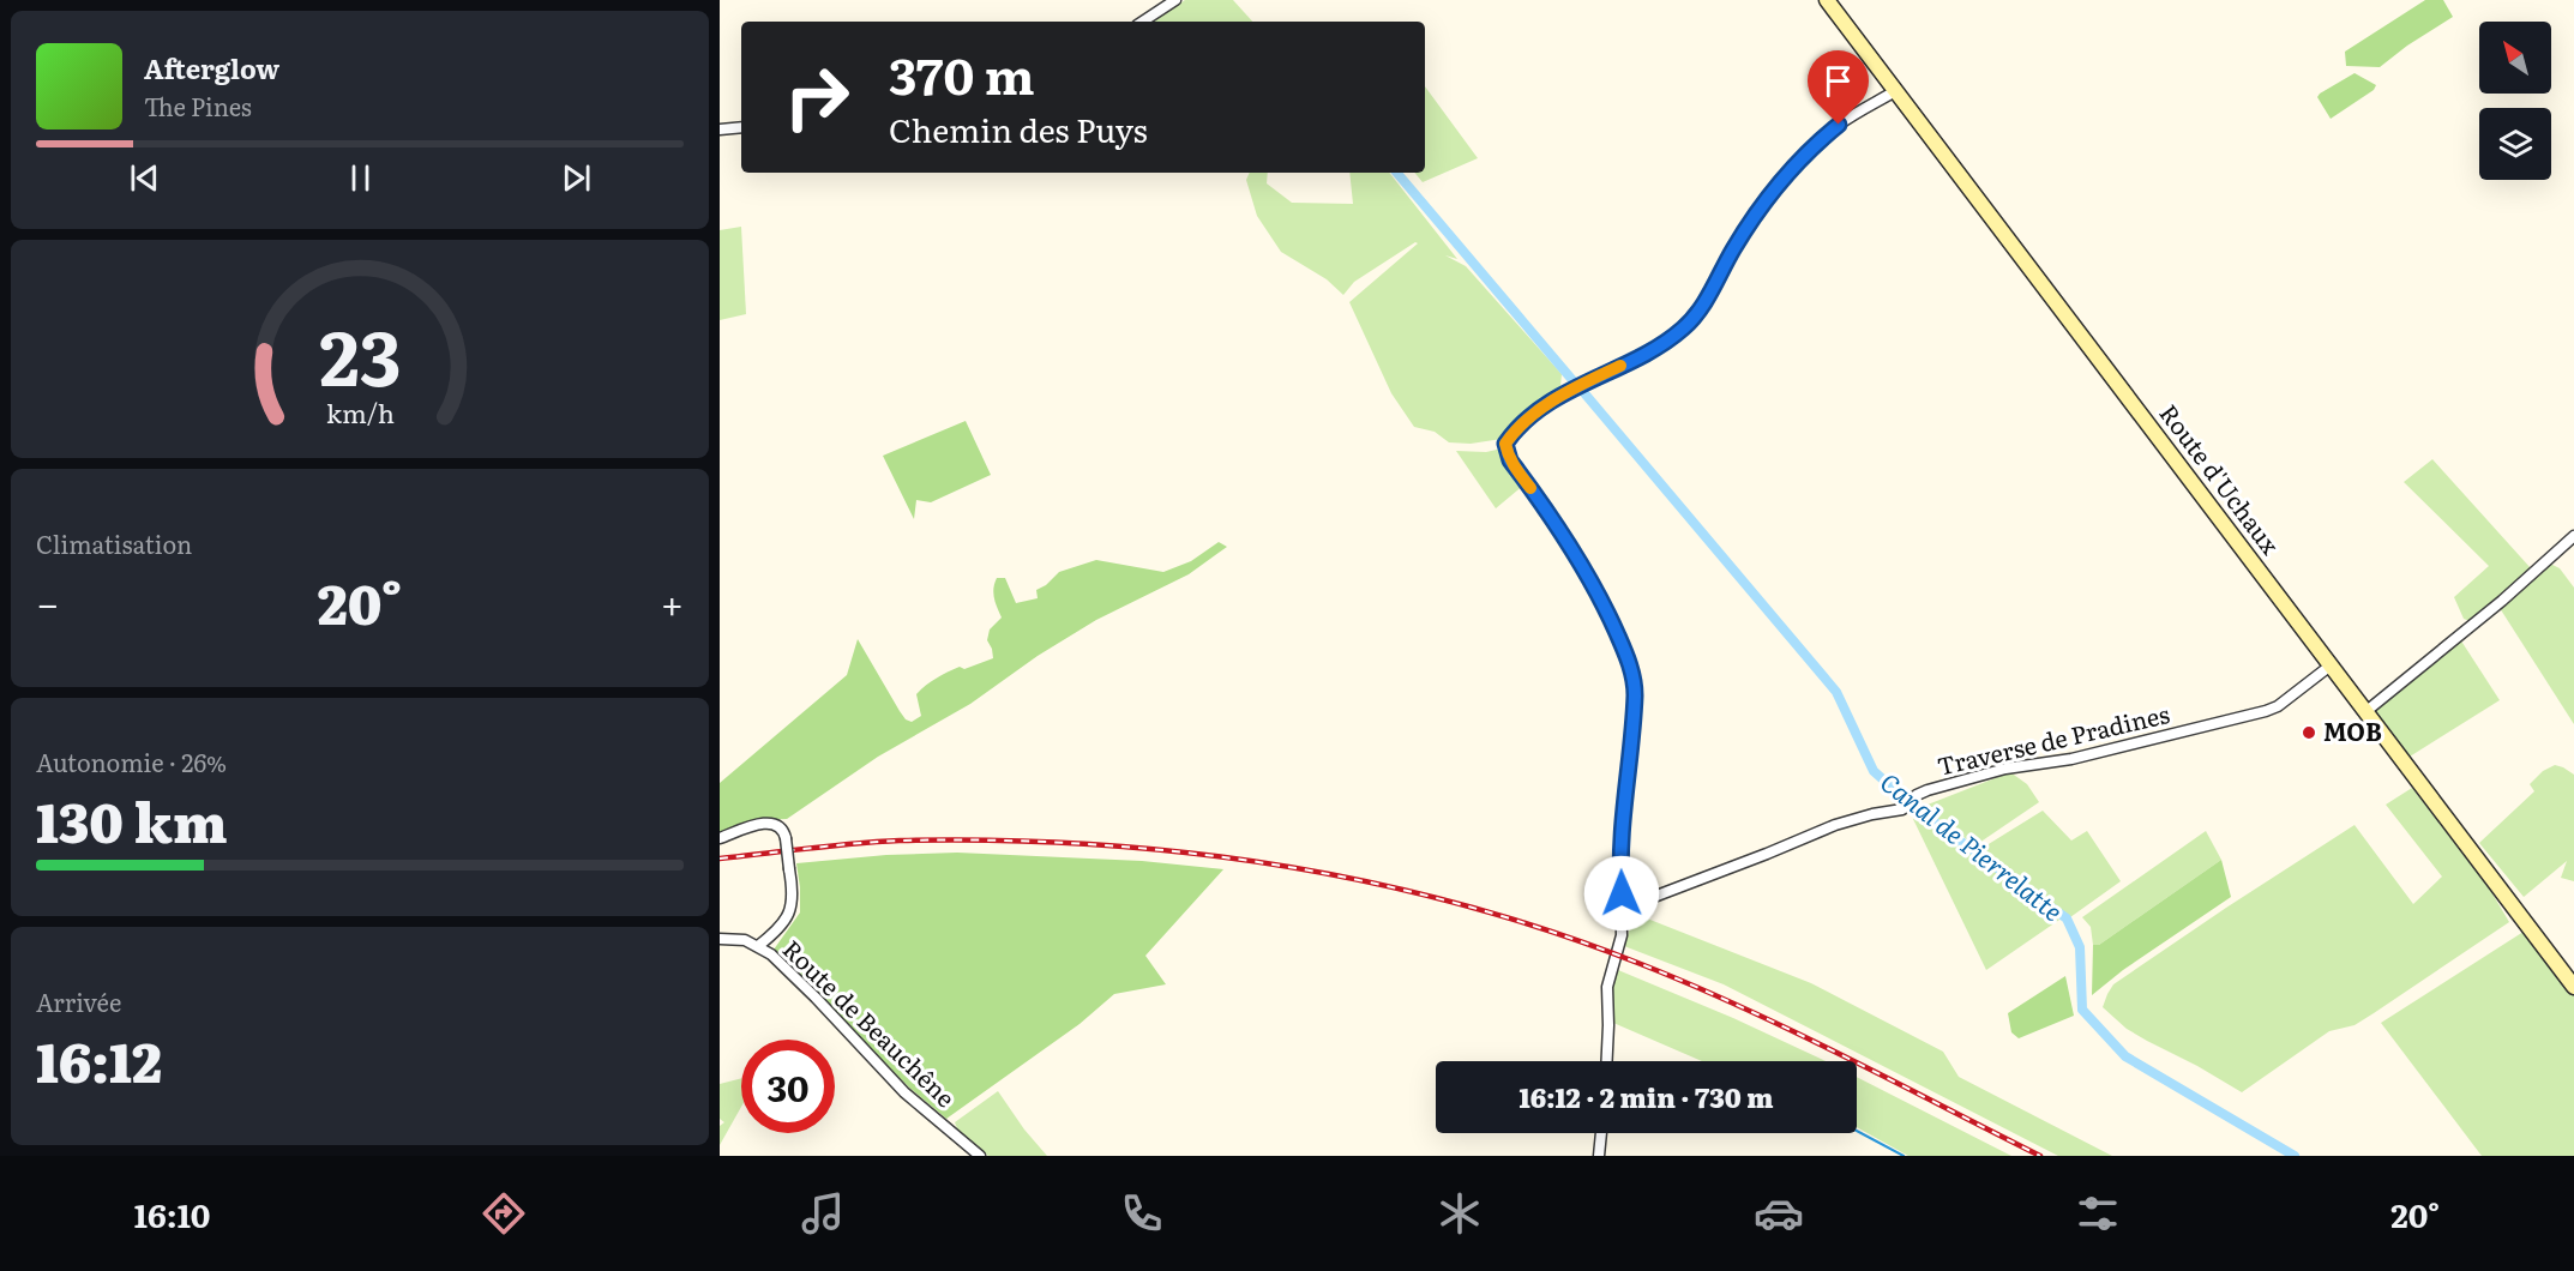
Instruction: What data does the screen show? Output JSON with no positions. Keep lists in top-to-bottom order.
{
  "streets": {
    "main road": ["Route d'Uchaux"],
    "street": ["Traverse de Pradines", "Route de Beauchêne"]
  },
  "crossings": [
    ["Route d'Uchaux", "Traverse de Pradines"]
  ],
  "water": ["Canal de Pierrelatte"],
  "places": ["MOB"],
  "north": "top left",
  "page": {
    "turn": ["370 m", "Chemin des Puys"],
    "song": ["Afterglow", "The Pines"],
    "tile": [
      "Climatisation",
      ["Autonomie · 26%", "130 km"],
      ["Arrivée", "16:12"]
    ],
    "heat": ["−", "20°", "+"],
    "limit": "30",
    "trip": "16:12 · 2 min · 730 m",
    "tabs": ["16:10", "20°"],
    "gauge": ["23", "km/h"]
  }
}
